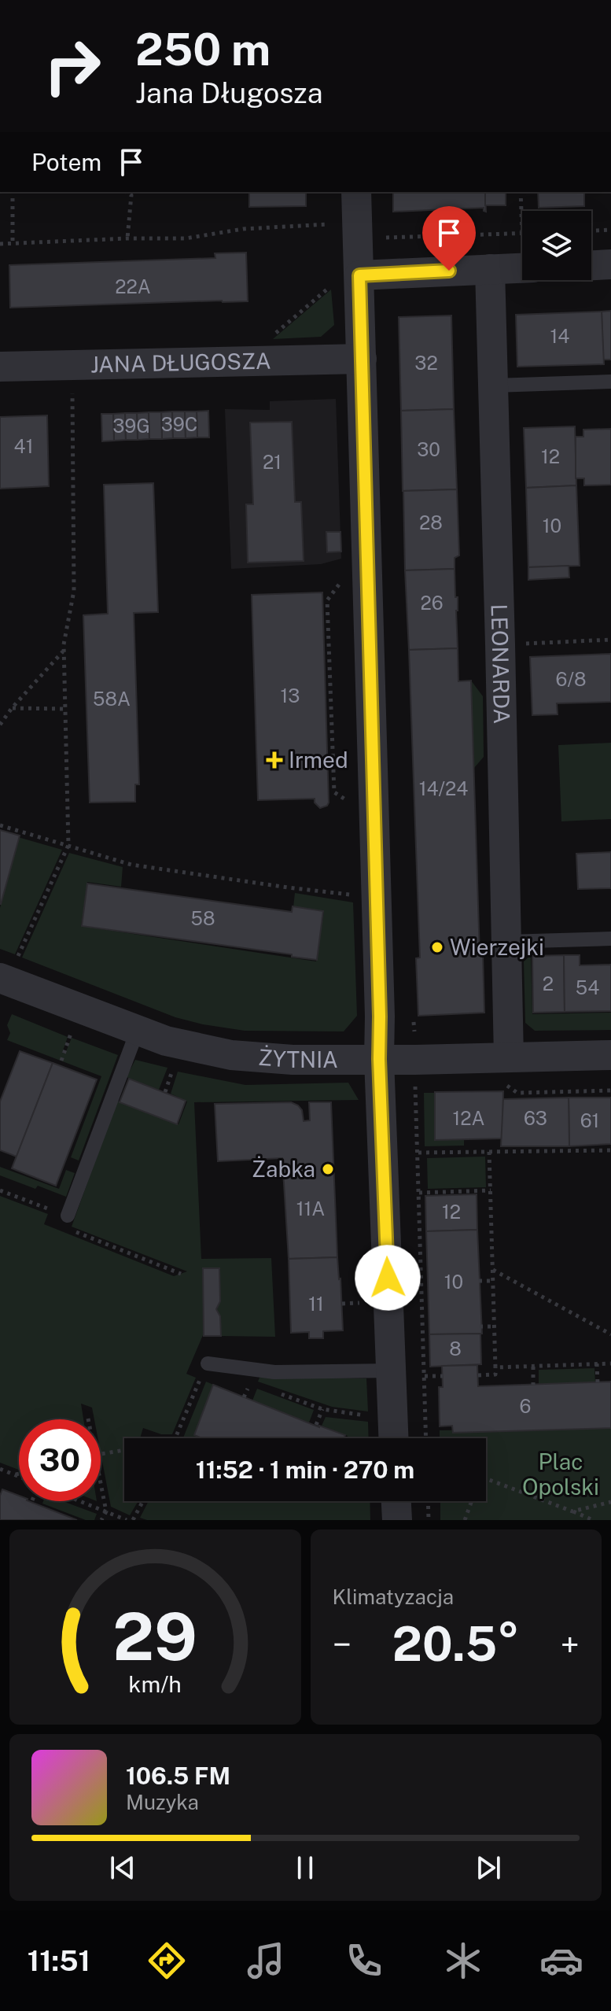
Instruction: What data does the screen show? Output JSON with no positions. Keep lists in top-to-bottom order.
{
  "streets": {
    "street": ["JANA DŁUGOSZA", "LEONARDA", "ŻYTNIA"]
  },
  "crossings": [
    ["LEONARDA", "ŻYTNIA"]
  ],
  "parks": ["Plac Opolski"],
  "places": {
    "health": ["Irmed"],
    "other": ["Wierzejki", "Żabka"]
  },
  "house_numbers": [
    "22A",
    "14",
    "32",
    "39C",
    "39G",
    "41",
    "30",
    "12",
    "21",
    "28",
    "10",
    "26",
    "6/8",
    "13",
    "58A",
    "14/24",
    "58",
    "2",
    "54",
    "12A",
    "63",
    "61",
    "11A",
    "12",
    "10",
    "11",
    "8",
    "6"
  ],
  "page": {
    "turn": ["250 m", "Jana Długosza"],
    "then": "Potem",
    "limit": "30",
    "trip": "11:52 · 1 min · 270 m",
    "tile": "Klimatyzacja",
    "heat": ["−", "20.5°", "+"],
    "song": ["106.5 FM", "Muzyka"],
    "tabs": "11:51",
    "gauge": ["29", "km/h"]
  }
}
